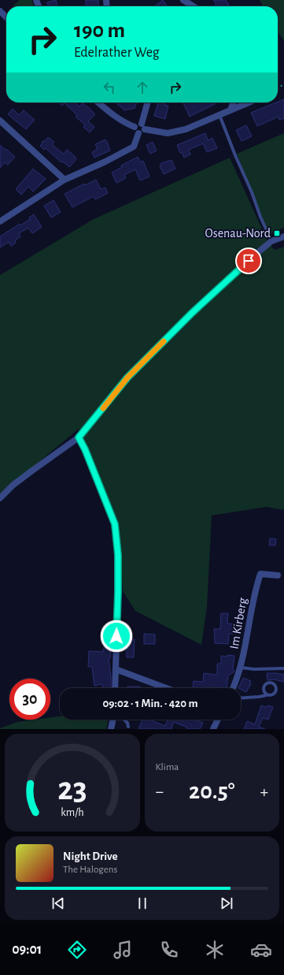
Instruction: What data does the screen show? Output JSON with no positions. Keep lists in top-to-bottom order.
{
  "streets": {
    "street": ["Im Kirberg"]
  },
  "places": {
    "transit": ["Osenau-Nord"]
  },
  "page": {
    "turn": ["190 m", "Edelrather Weg"],
    "limit": "30",
    "trip": "09:02 · 1 Min. · 420 m",
    "tile": "Klima",
    "heat": ["−", "20.5°", "+"],
    "song": ["Night Drive", "The Halogens"],
    "tabs": "09:01",
    "gauge": ["23", "km/h"]
  }
}
